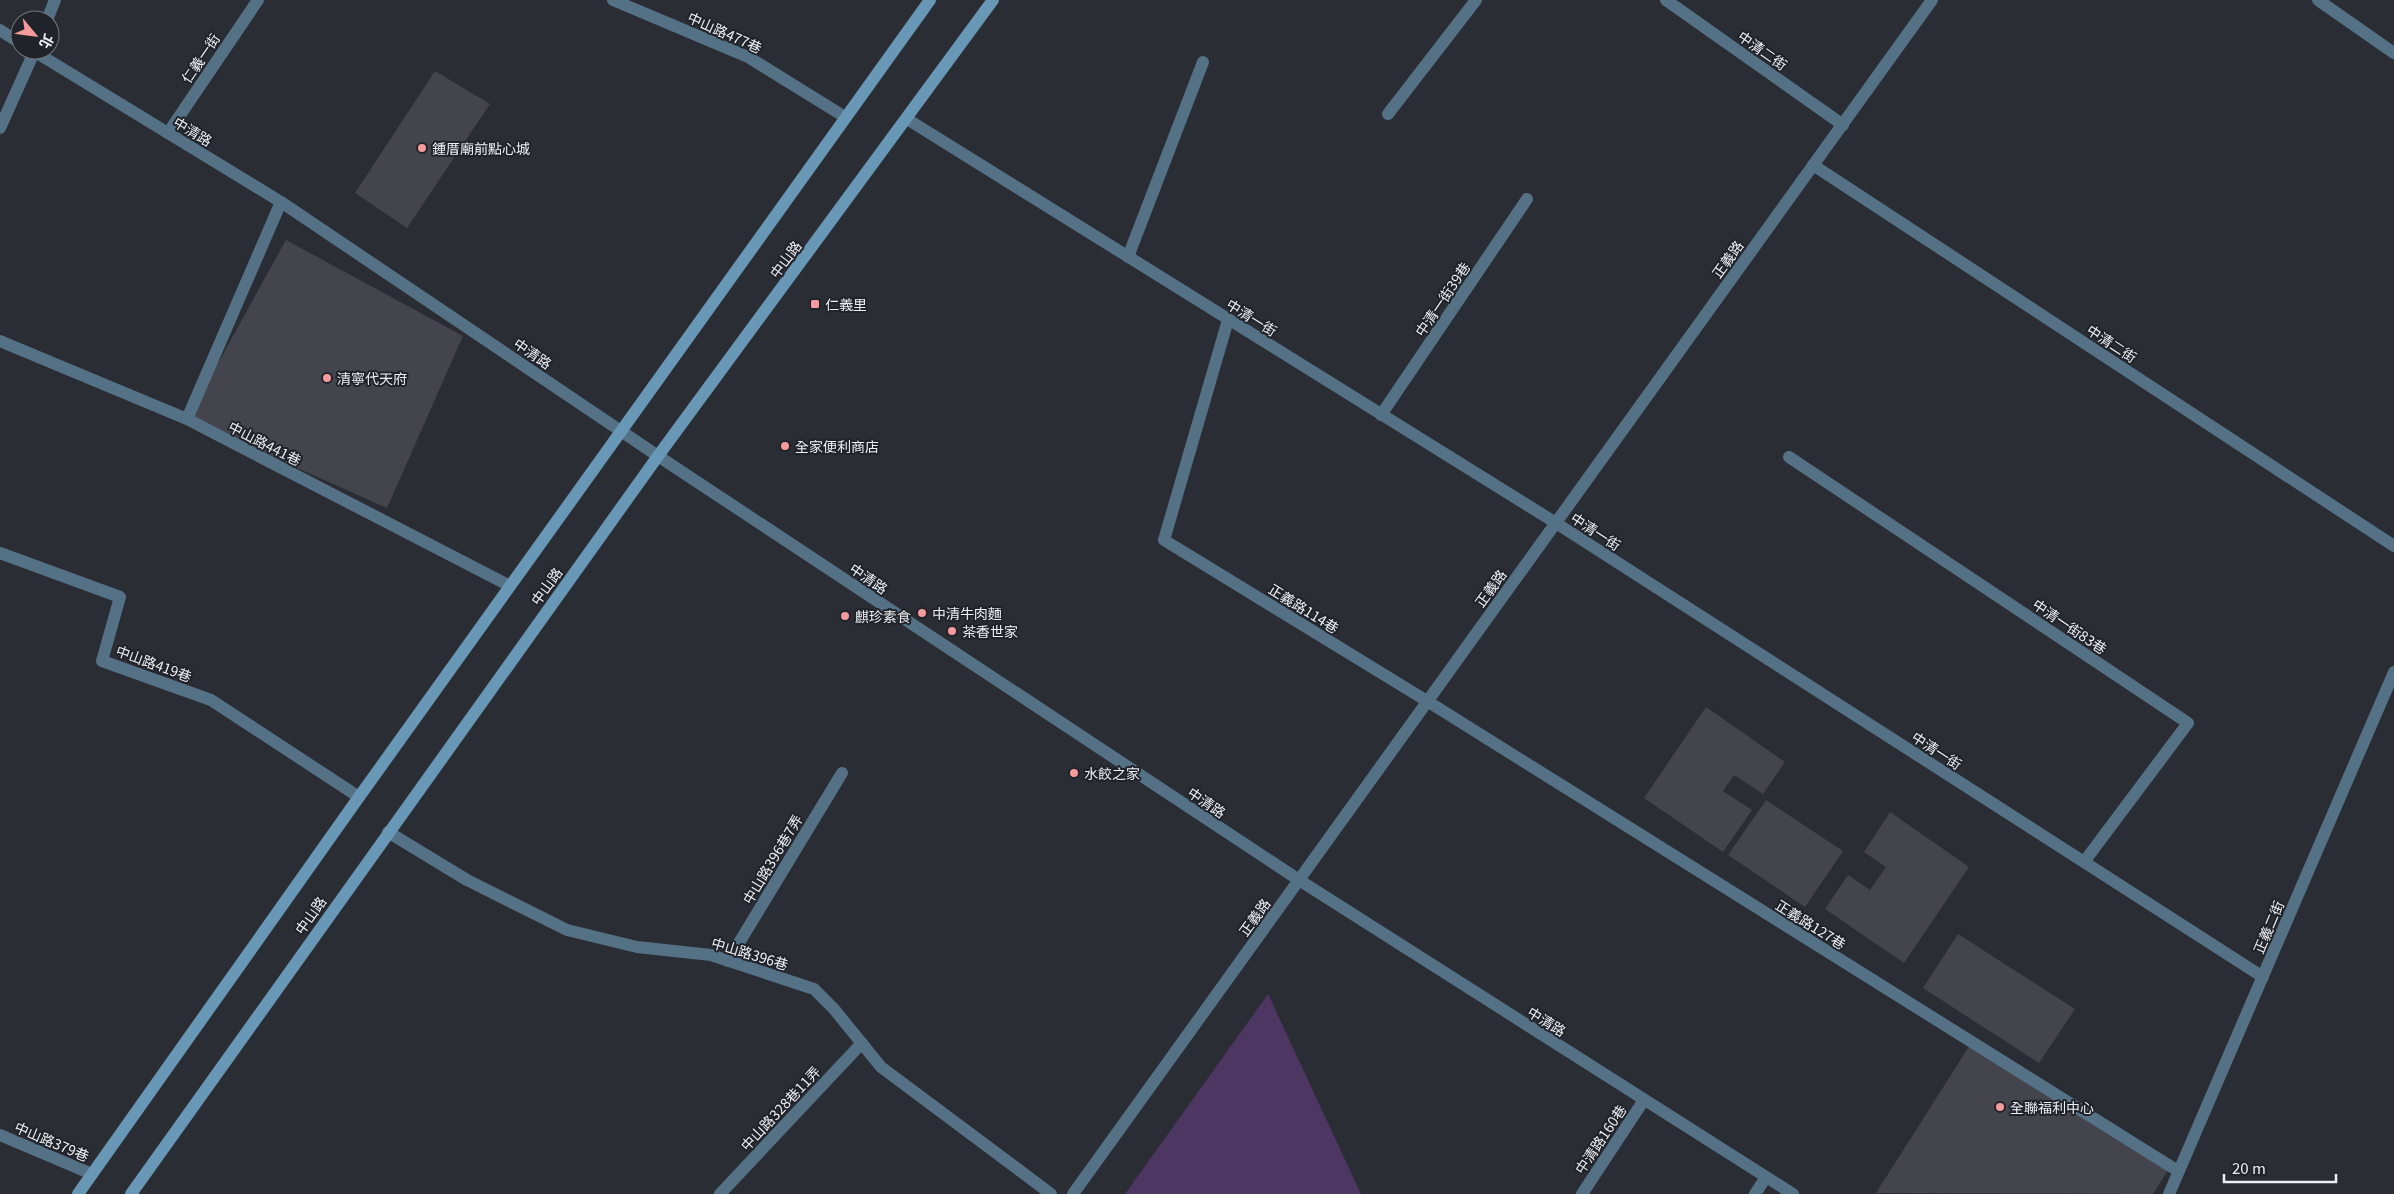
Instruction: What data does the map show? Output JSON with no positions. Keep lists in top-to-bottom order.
{
  "streets": {
    "main road": ["中山路"],
    "street": [
      "中山路477巷",
      "中清二街",
      "仁義一街",
      "中清路",
      "正義路",
      "中清一街39巷",
      "中清一街",
      "中山路441巷",
      "正義路114巷",
      "中清一街83巷",
      "中山路419巷",
      "中山路396巷7弄",
      "正義路127巷",
      "正義二街",
      "中山路396巷",
      "中山路328巷11弄",
      "中清路160巷",
      "中山路379巷"
    ]
  },
  "crossings": [
    ["中山路477巷", "中山路"],
    ["中清二街", "正義路"],
    ["仁義一街", "中清路"],
    ["中清路", "中山路"],
    ["中清路", "正義路"],
    ["中清路", "中清路160巷"],
    ["中山路", "中清一街"],
    ["中山路", "中山路441巷"],
    ["中山路", "中山路419巷"],
    ["中山路", "中山路396巷"],
    ["中山路", "中山路379巷"],
    ["正義路", "中清一街"],
    ["正義路", "正義路114巷"],
    ["正義路", "正義路127巷"],
    ["中清一街39巷", "中清一街"],
    ["中清一街", "正義路114巷"],
    ["中清一街", "中清一街83巷"],
    ["中清一街", "正義二街"],
    ["正義路114巷", "正義路127巷"],
    ["中山路396巷7弄", "中山路396巷"],
    ["正義路127巷", "正義二街"],
    ["中山路396巷", "中山路328巷11弄"]
  ],
  "places": {
    "other": [
      "鍾厝廟前點心城",
      "清寧代天府",
      "全家便利商店",
      "中清牛肉麵",
      "麒珍素食",
      "茶香世家",
      "水餃之家",
      "全聯福利中心"
    ],
    "transit": ["仁義里"]
  },
  "scale_bar": "20 m",
  "north": "bottom right"
}
